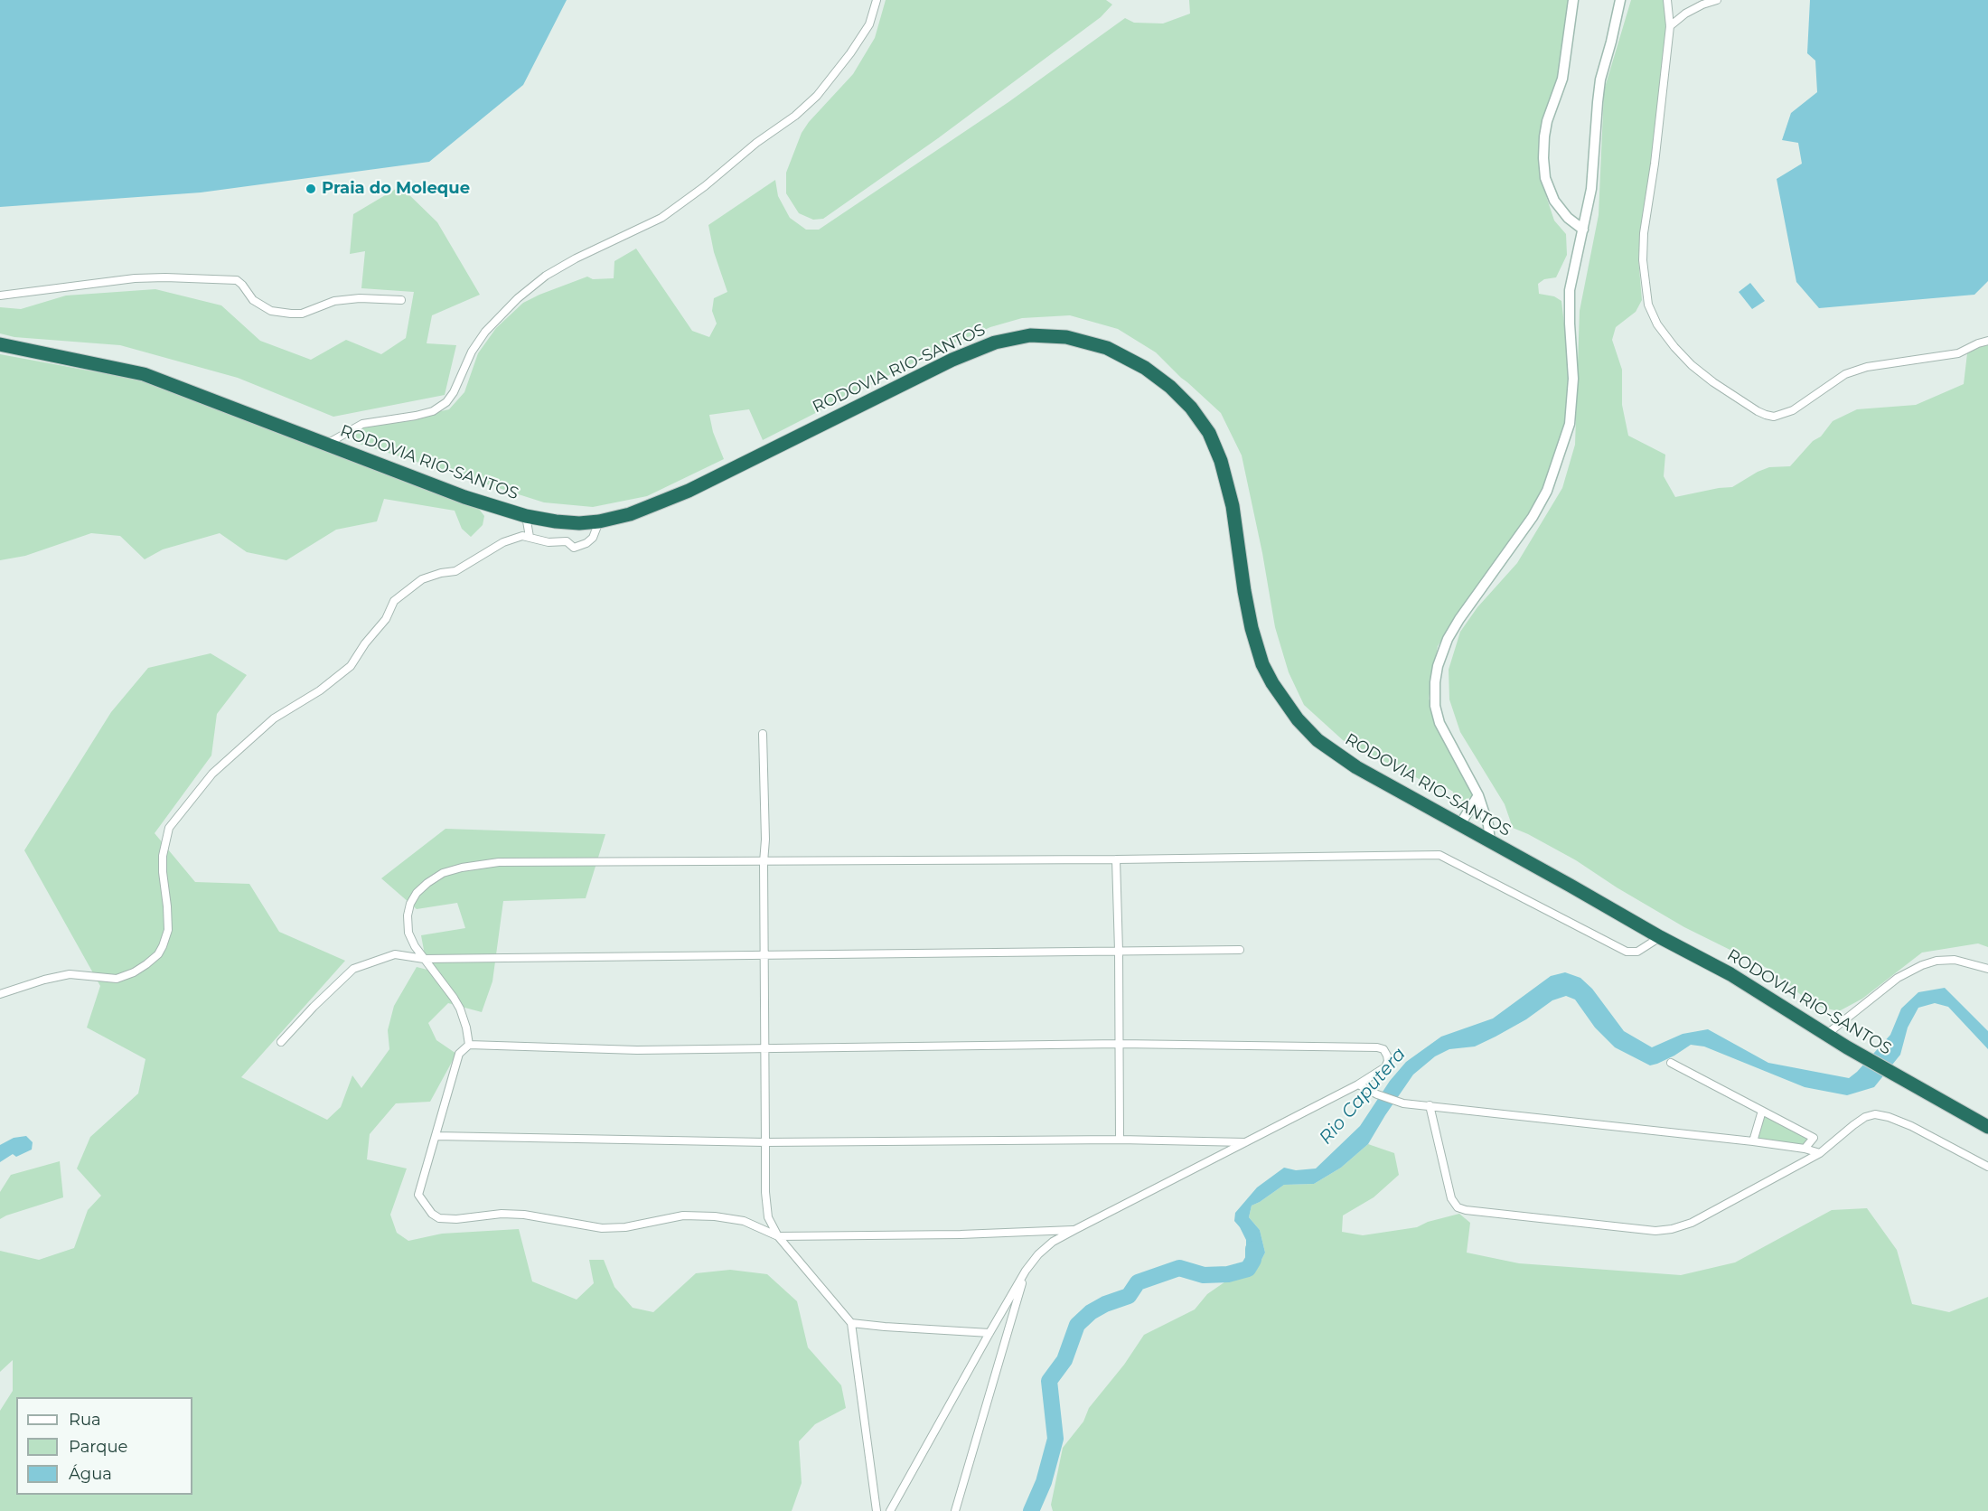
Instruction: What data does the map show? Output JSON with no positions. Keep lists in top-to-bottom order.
{
  "streets": {
    "highway": ["RODOVIA RIO-SANTOS"]
  },
  "water": ["Rio Caputera"],
  "places": ["Praia do Moleque"],
  "legend": ["Rua", "Parque", "Água"]
}
